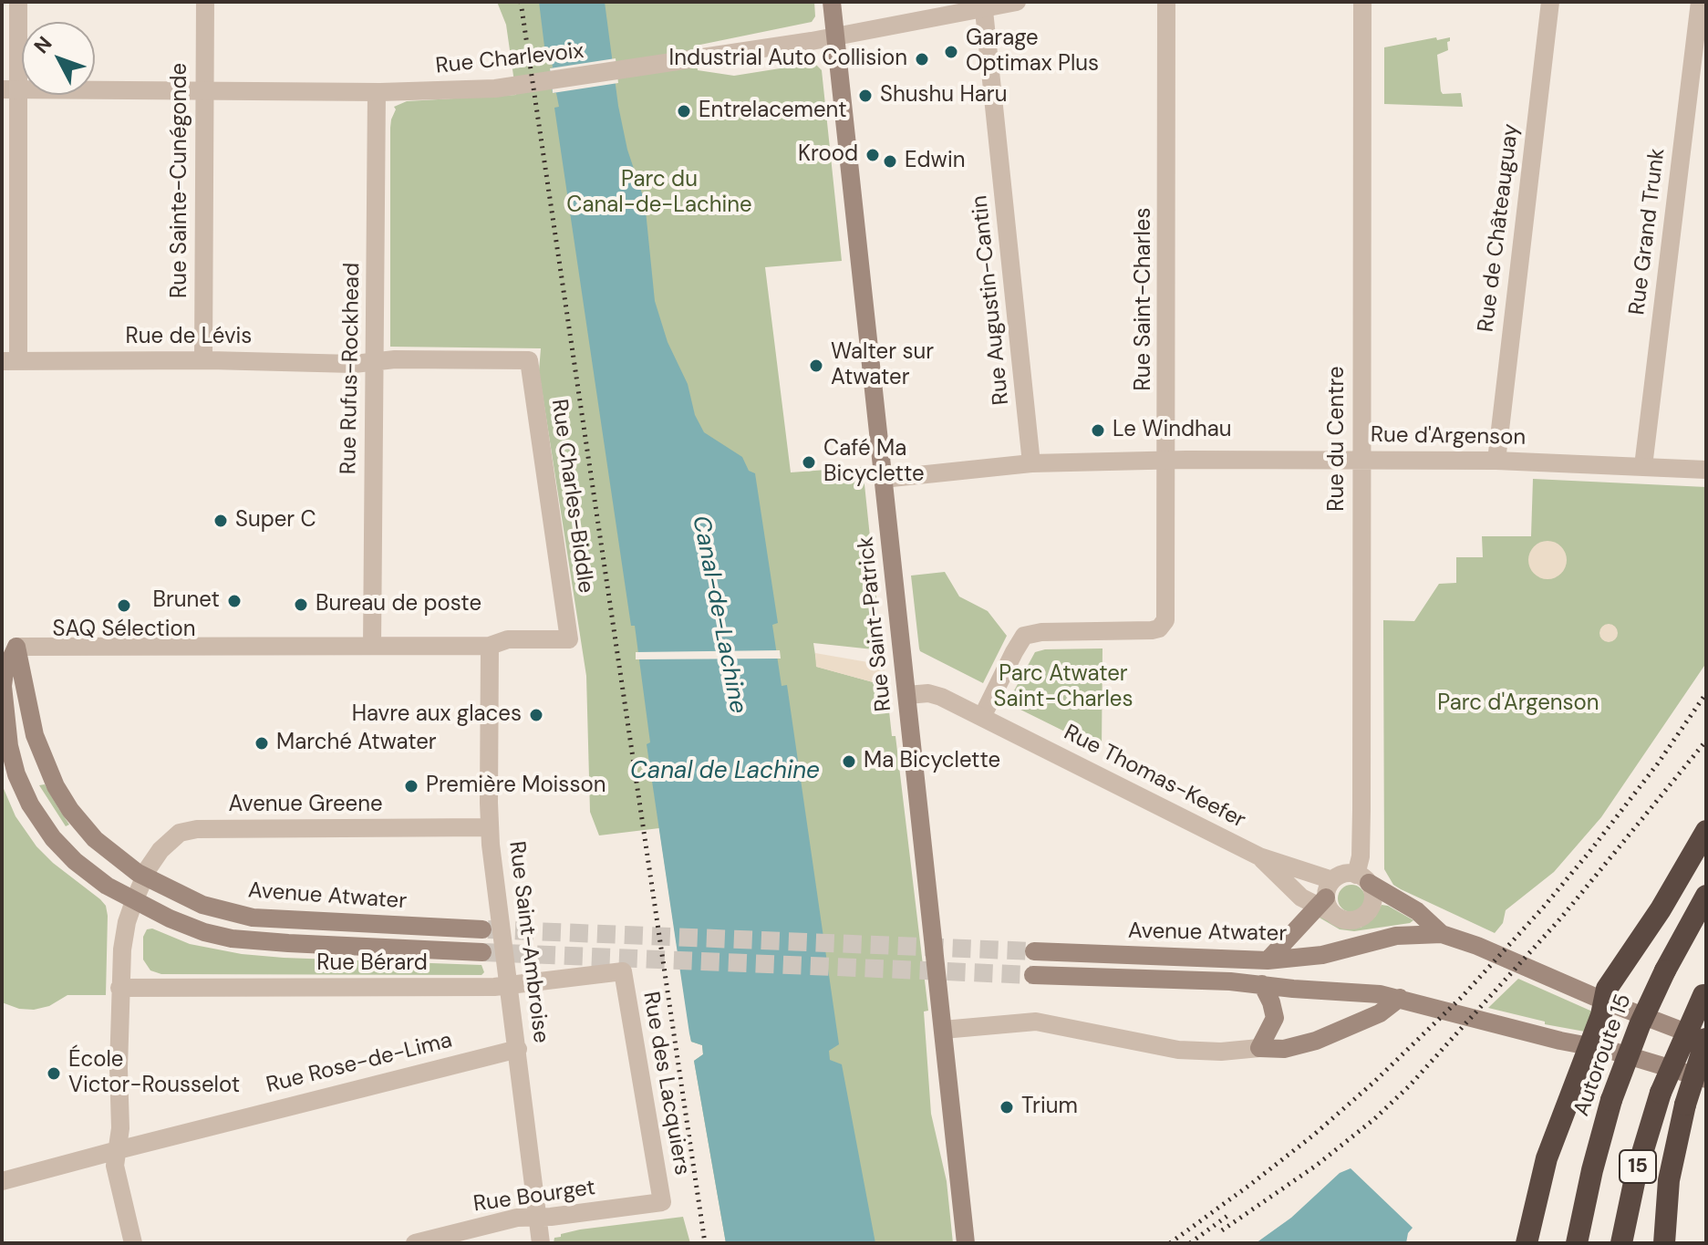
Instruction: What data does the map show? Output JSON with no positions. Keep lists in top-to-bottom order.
{
  "streets": {
    "highway": ["Autoroute 15", "15"],
    "main road": ["Rue Saint-Patrick", "Avenue Atwater"],
    "street": [
      "Rue Charlevoix",
      "Rue Sainte-Cunégonde",
      "Rue de Châteauguay",
      "Rue Grand Trunk",
      "Rue Saint-Charles",
      "Rue Augustin-Cantin",
      "Rue de Lévis",
      "Rue Rufus-Rockhead",
      "Rue d'Argenson",
      "Rue du Centre",
      "Rue Charles-Biddle",
      "Rue Thomas-Keefer",
      "Avenue Greene",
      "Rue Saint-Ambroise",
      "Rue Bérard",
      "Rue Rose-de-Lima",
      "Rue des Lacquiers",
      "Rue Bourget"
    ]
  },
  "crossings": [
    ["Rue Charlevoix", "Rue Sainte-Cunégonde"],
    ["Rue Charlevoix", "Rue Augustin-Cantin"],
    ["Rue Charlevoix", "Rue Rufus-Rockhead"],
    ["Rue Charlevoix", "Rue Saint-Patrick"],
    ["Rue Sainte-Cunégonde", "Rue de Lévis"],
    ["Rue de Châteauguay", "Rue d'Argenson"],
    ["Rue Grand Trunk", "Rue d'Argenson"],
    ["Rue Saint-Charles", "Rue d'Argenson"],
    ["Rue Saint-Charles", "Rue Thomas-Keefer"],
    ["Rue Augustin-Cantin", "Rue d'Argenson"],
    ["Rue de Lévis", "Rue Rufus-Rockhead"],
    ["Rue de Lévis", "Rue Charles-Biddle"],
    ["Rue d'Argenson", "Rue du Centre"],
    ["Rue d'Argenson", "Rue Saint-Patrick"],
    ["Rue du Centre", "Rue Thomas-Keefer"],
    ["Rue Charles-Biddle", "Rue Saint-Ambroise"],
    ["Rue Saint-Patrick", "Rue Thomas-Keefer"],
    ["Avenue Greene", "Avenue Atwater"],
    ["Avenue Greene", "Rue Saint-Ambroise"],
    ["Avenue Greene", "Rue Bérard"],
    ["Avenue Greene", "Rue Rose-de-Lima"],
    ["Rue Saint-Ambroise", "Rue Bérard"],
    ["Rue Saint-Ambroise", "Rue Rose-de-Lima"],
    ["Rue Saint-Ambroise", "Rue Bourget"],
    ["Rue Bérard", "Rue des Lacquiers"],
    ["Rue des Lacquiers", "Rue Bourget"]
  ],
  "water": ["Canal-de-Lachine", "Canal de Lachine"],
  "parks": ["Parc du Canal-de-Lachine", "Parc Atwater Saint-Charles", "Parc d'Argenson"],
  "places": [
    "Garage Optimax Plus",
    "Industrial Auto Collision",
    "Shushu Haru",
    "Entrelacement",
    "Krood",
    "Edwin",
    "Walter sur Atwater",
    "Le Windhau",
    "Café Ma Bicyclette",
    "Super C",
    "Brunet",
    "Bureau de poste",
    "SAQ Sélection",
    "Havre aux glaces",
    "Marché Atwater",
    "Ma Bicyclette",
    "Première Moisson",
    "École Victor-Rousselot",
    "Trium"
  ],
  "north": "top left"
}
